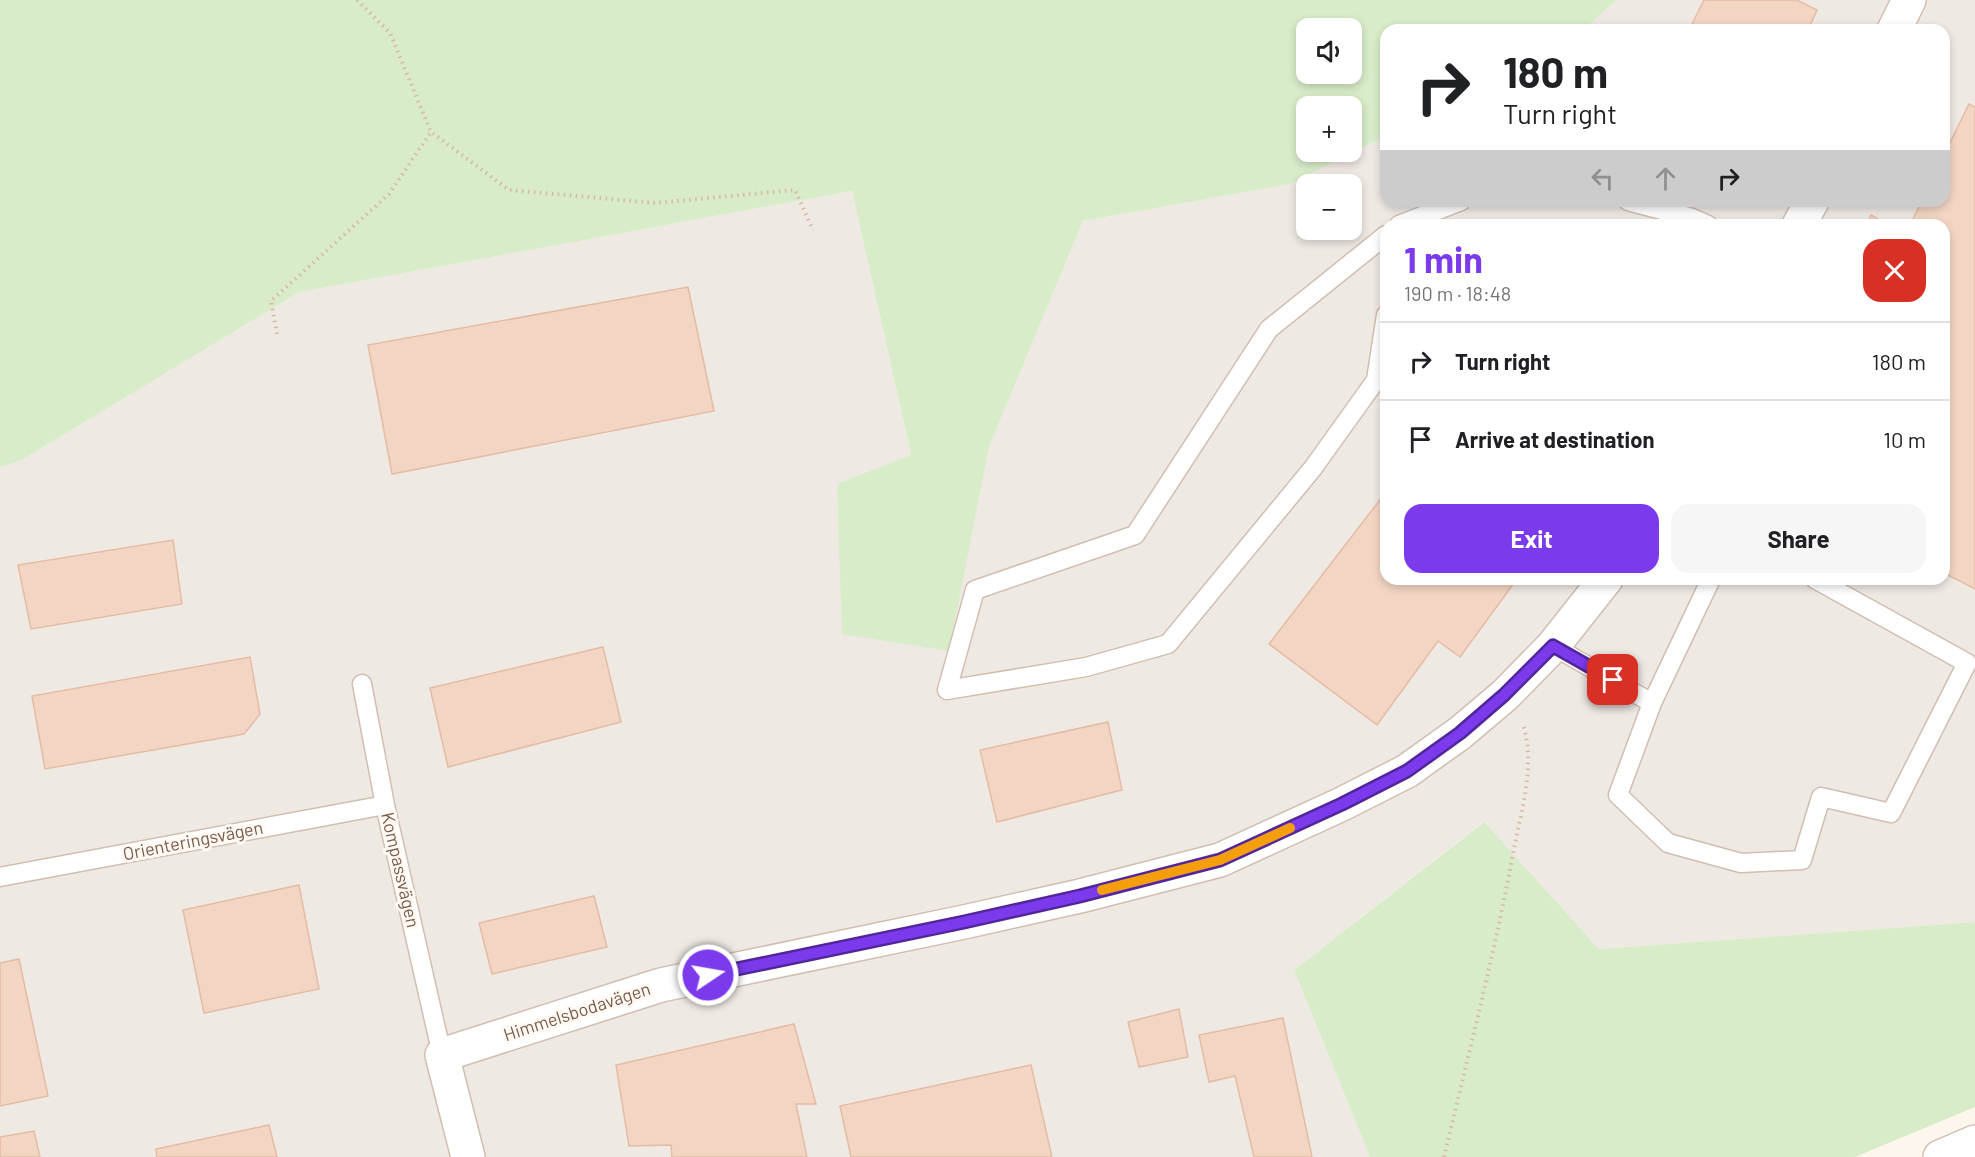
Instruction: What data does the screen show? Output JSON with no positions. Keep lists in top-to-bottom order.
{
  "streets": {
    "street": ["Himmelsbodavägen"],
    "lane": ["Orienteringsvägen", "Kompassvägen"]
  },
  "crossings": [
    ["Orienteringsvägen", "Kompassvägen"],
    ["Kompassvägen", "Himmelsbodavägen"]
  ],
  "page": {
    "map_buttons": ["+", "−"],
    "turn": ["180 m", "Turn right"],
    "heading": ["1 min", "190 m · 18:48"],
    "list": [
      {
        "name": "Turn right",
        "value": "180 m"
      },
      {
        "name": "Arrive at destination",
        "value": "10 m"
      }
    ],
    "buttons": ["Exit", "Share"]
  }
}
